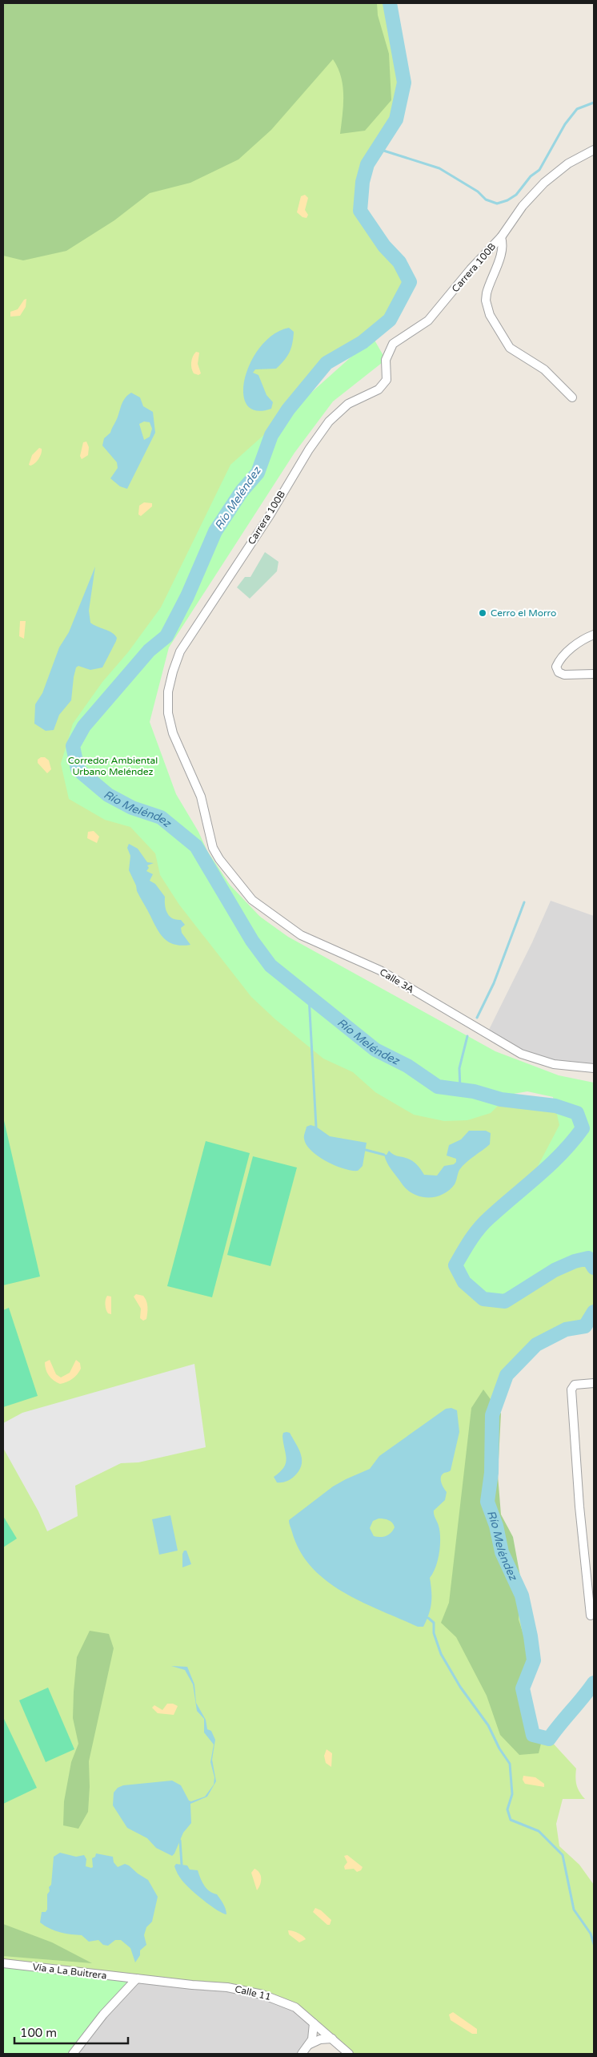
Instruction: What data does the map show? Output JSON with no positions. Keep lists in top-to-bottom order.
{
  "streets": {
    "street": [
      "Carrera 100B",
      "Calle 3A",
      "Vía a La Buitrera",
      "Calle 11"
    ]
  },
  "crossings": [
    ["Carrera 100B", "Calle 3A"],
    ["Vía a La Buitrera", "Calle 11"]
  ],
  "water": ["Río Meléndez"],
  "parks": ["Corredor Ambiental Urbano Meléndez"],
  "places": ["Cerro el Morro"],
  "scale_bar": "100 m"
}
